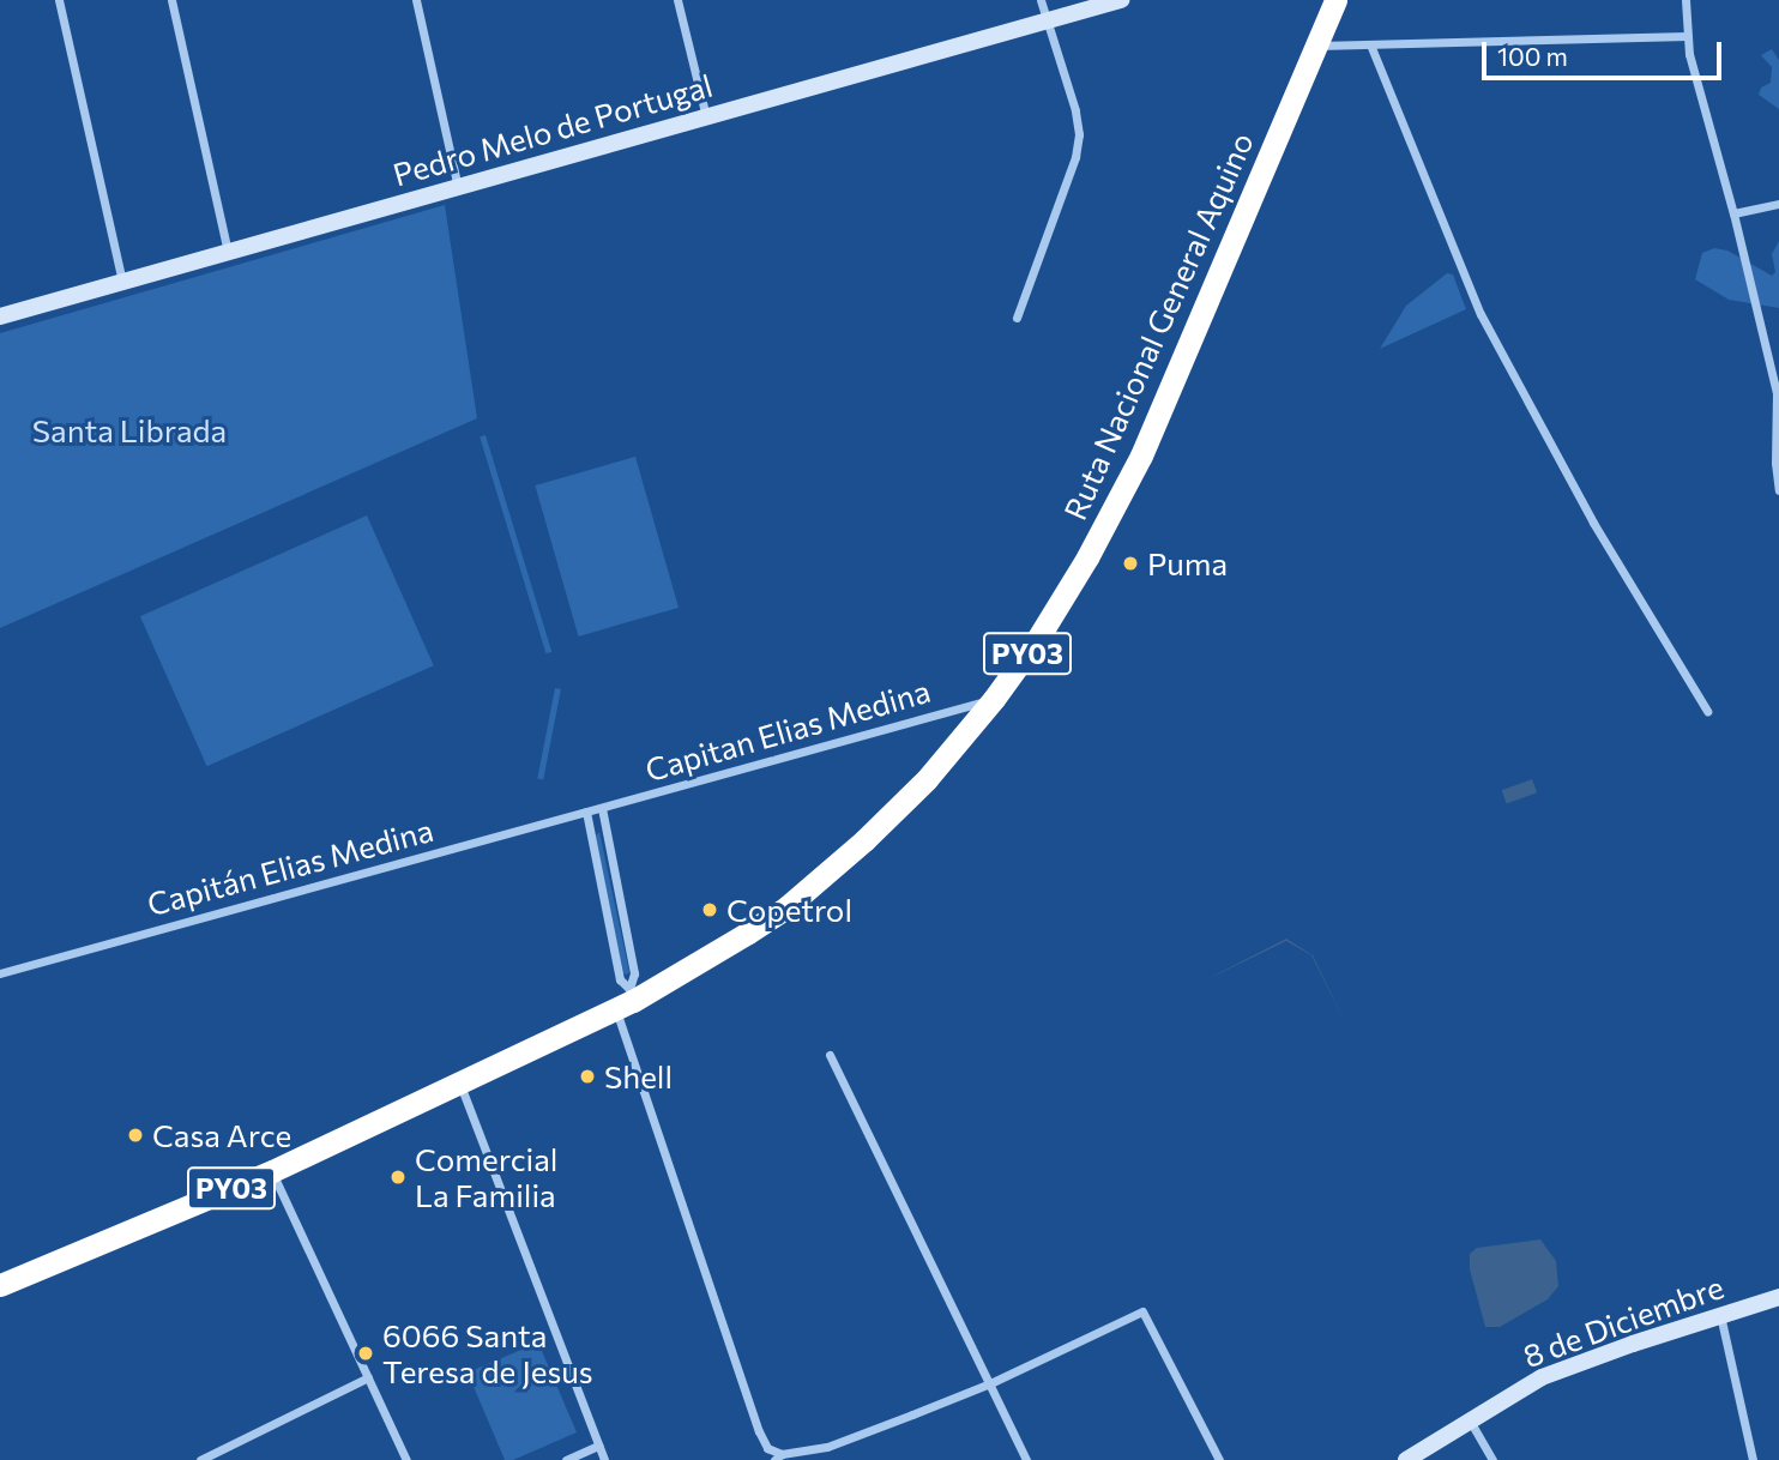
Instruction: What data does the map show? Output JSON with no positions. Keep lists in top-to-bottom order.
{
  "streets": {
    "highway": ["Ruta Nacional General Aquino", "PY03"],
    "street": [
      "Pedro Melo de Portugal",
      "Capitan Elias Medina",
      "Capitán Elias Medina",
      "8 de Diciembre"
    ]
  },
  "crossings": [
    ["Ruta Nacional General Aquino", "Capitan Elias Medina"],
    ["Capitan Elias Medina", "Capitán Elias Medina"]
  ],
  "parks": ["Santa Librada"],
  "places": [
    "Puma",
    "Copetrol",
    "Shell",
    "Casa Arce",
    "Comercial La Familia",
    "6066 Santa Teresa de Jesus"
  ],
  "scale_bar": "100 m"
}
